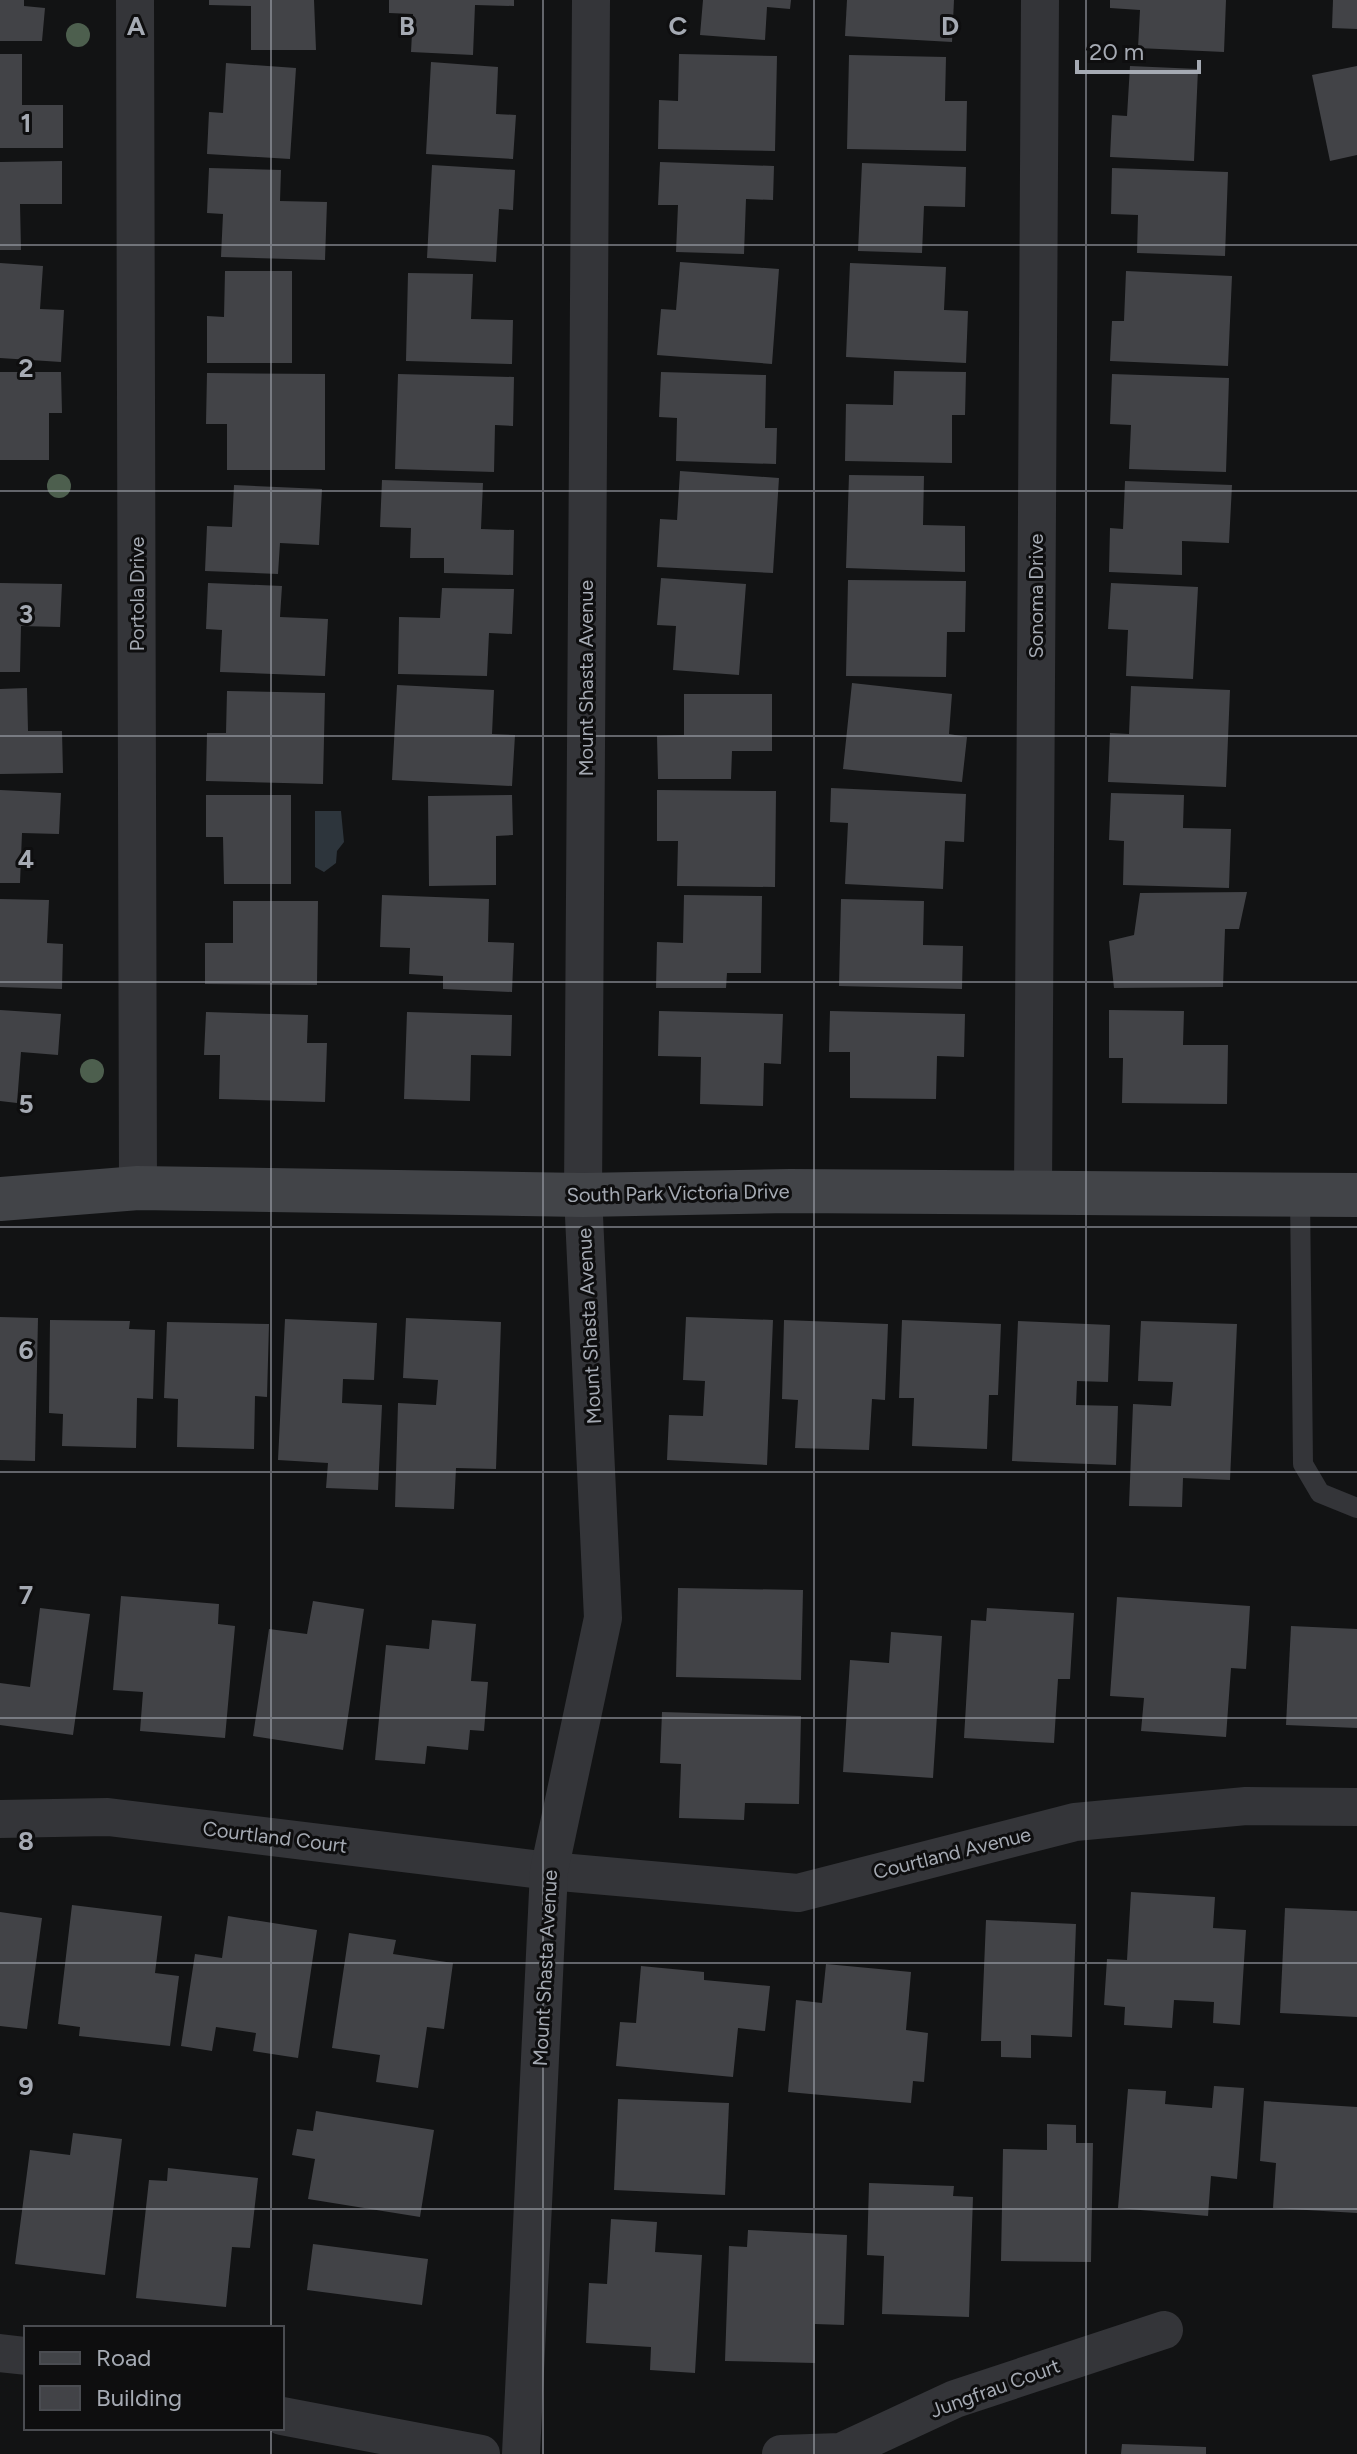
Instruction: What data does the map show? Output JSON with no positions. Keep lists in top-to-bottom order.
{
  "streets": {
    "main road": ["South Park Victoria Drive"],
    "street": [
      "Portola Drive",
      "Sonoma Drive",
      "Mount Shasta Avenue",
      "Courtland Court",
      "Courtland Avenue",
      "Jungfrau Court"
    ]
  },
  "crossings": [
    ["Portola Drive", "South Park Victoria Drive"],
    ["Sonoma Drive", "South Park Victoria Drive"],
    ["Mount Shasta Avenue", "South Park Victoria Drive"],
    ["Mount Shasta Avenue", "Courtland Court"],
    ["Mount Shasta Avenue", "Courtland Avenue"],
    ["Courtland Court", "Courtland Avenue"]
  ],
  "legend": ["Road", "Building"],
  "scale_bar": "20 m",
  "grid": {
    "columns": [
      "A",
      "B",
      "C",
      "D"
    ],
    "rows": [
      "1",
      "2",
      "3",
      "4",
      "5",
      "6",
      "7",
      "8",
      "9"
    ]
  }
}
